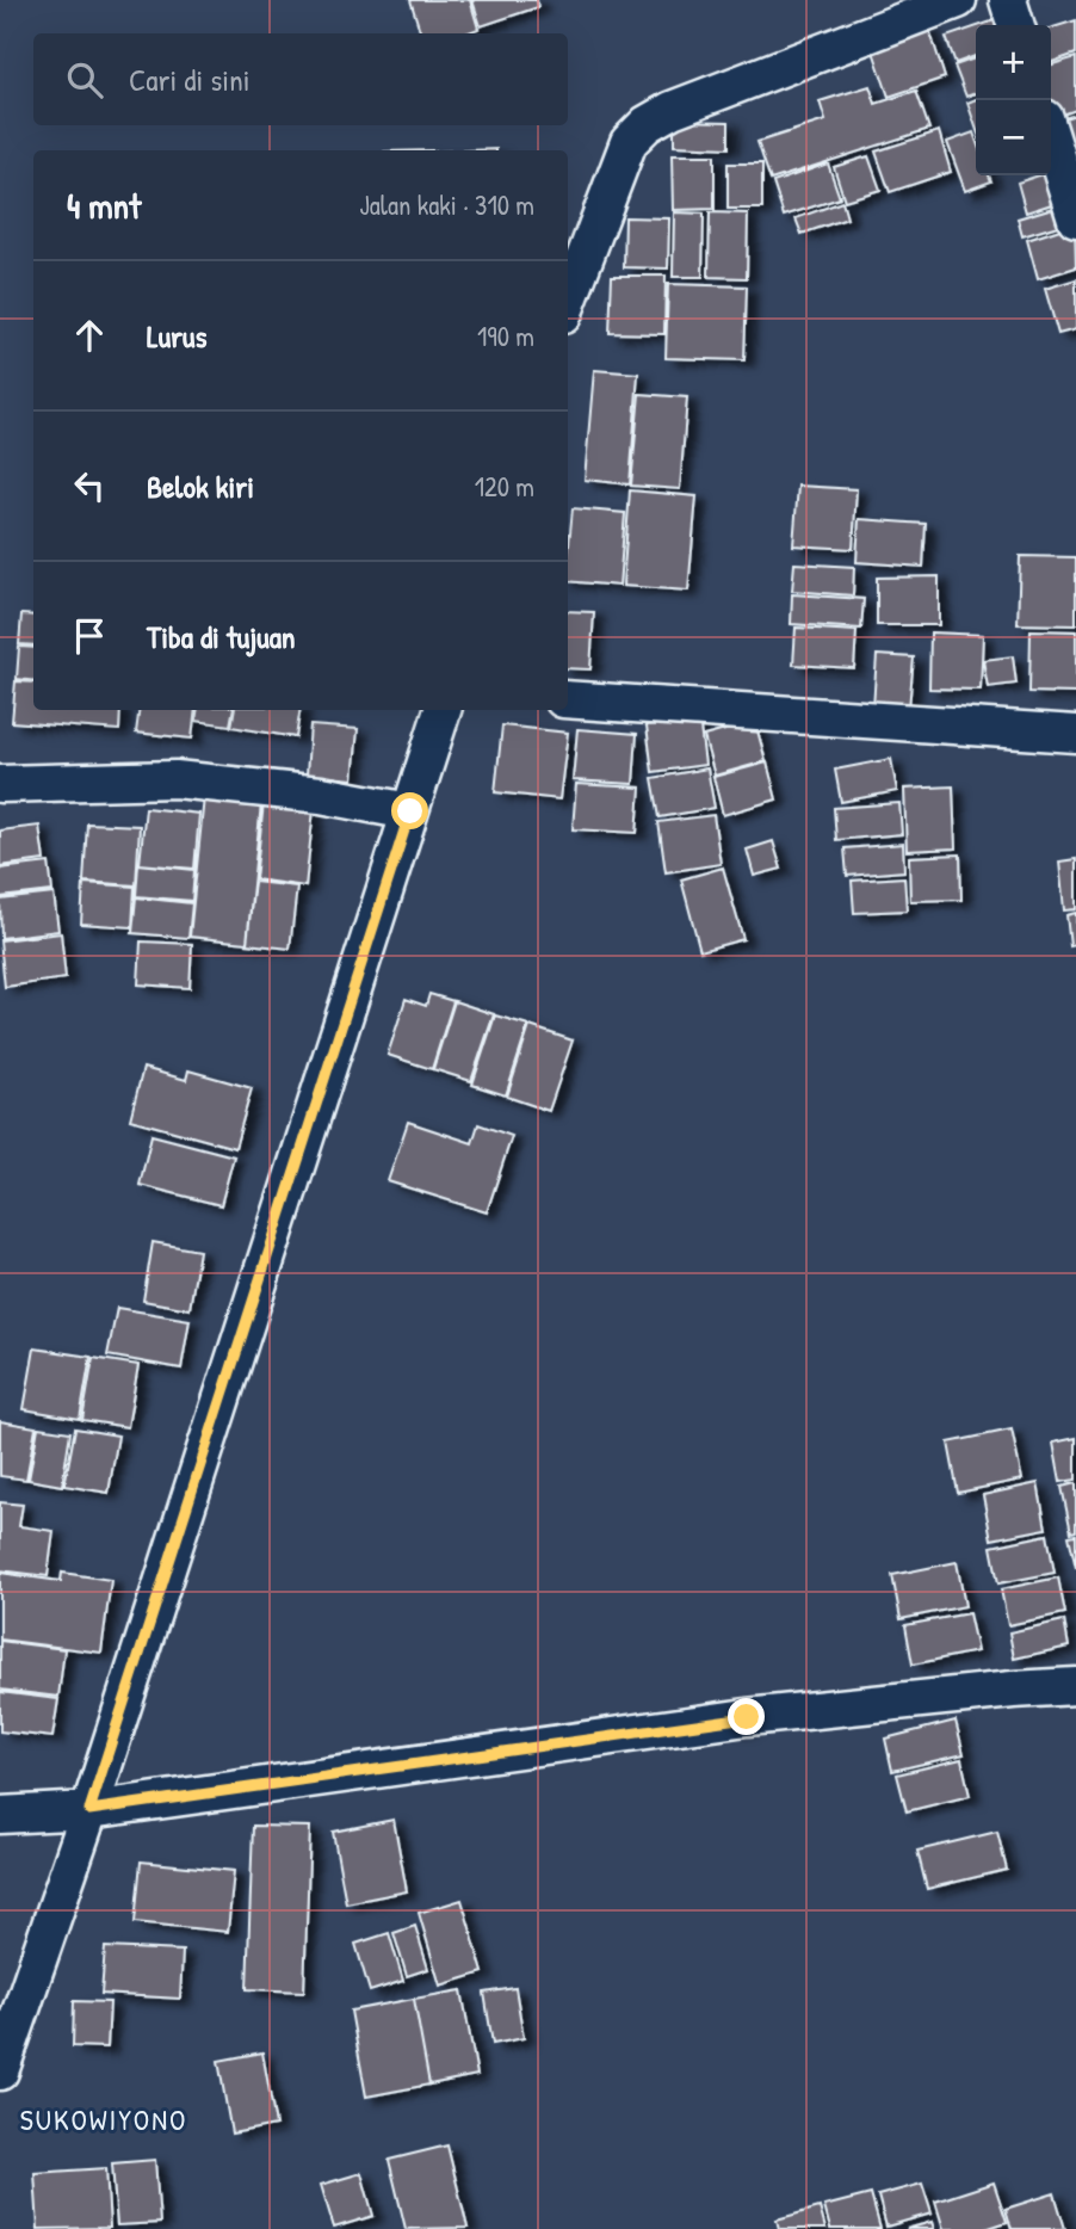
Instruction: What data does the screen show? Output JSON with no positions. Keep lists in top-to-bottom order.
{
  "districts": ["SUKOWIYONO"],
  "page": {
    "map_buttons": ["+", "−"],
    "search": "Cari di sini",
    "heading": ["4 mnt", "Jalan kaki · 310 m"],
    "list": [
      ["Lurus", "190 m"],
      ["Belok kiri", "120 m"],
      "Tiba di tujuan"
    ]
  }
}
